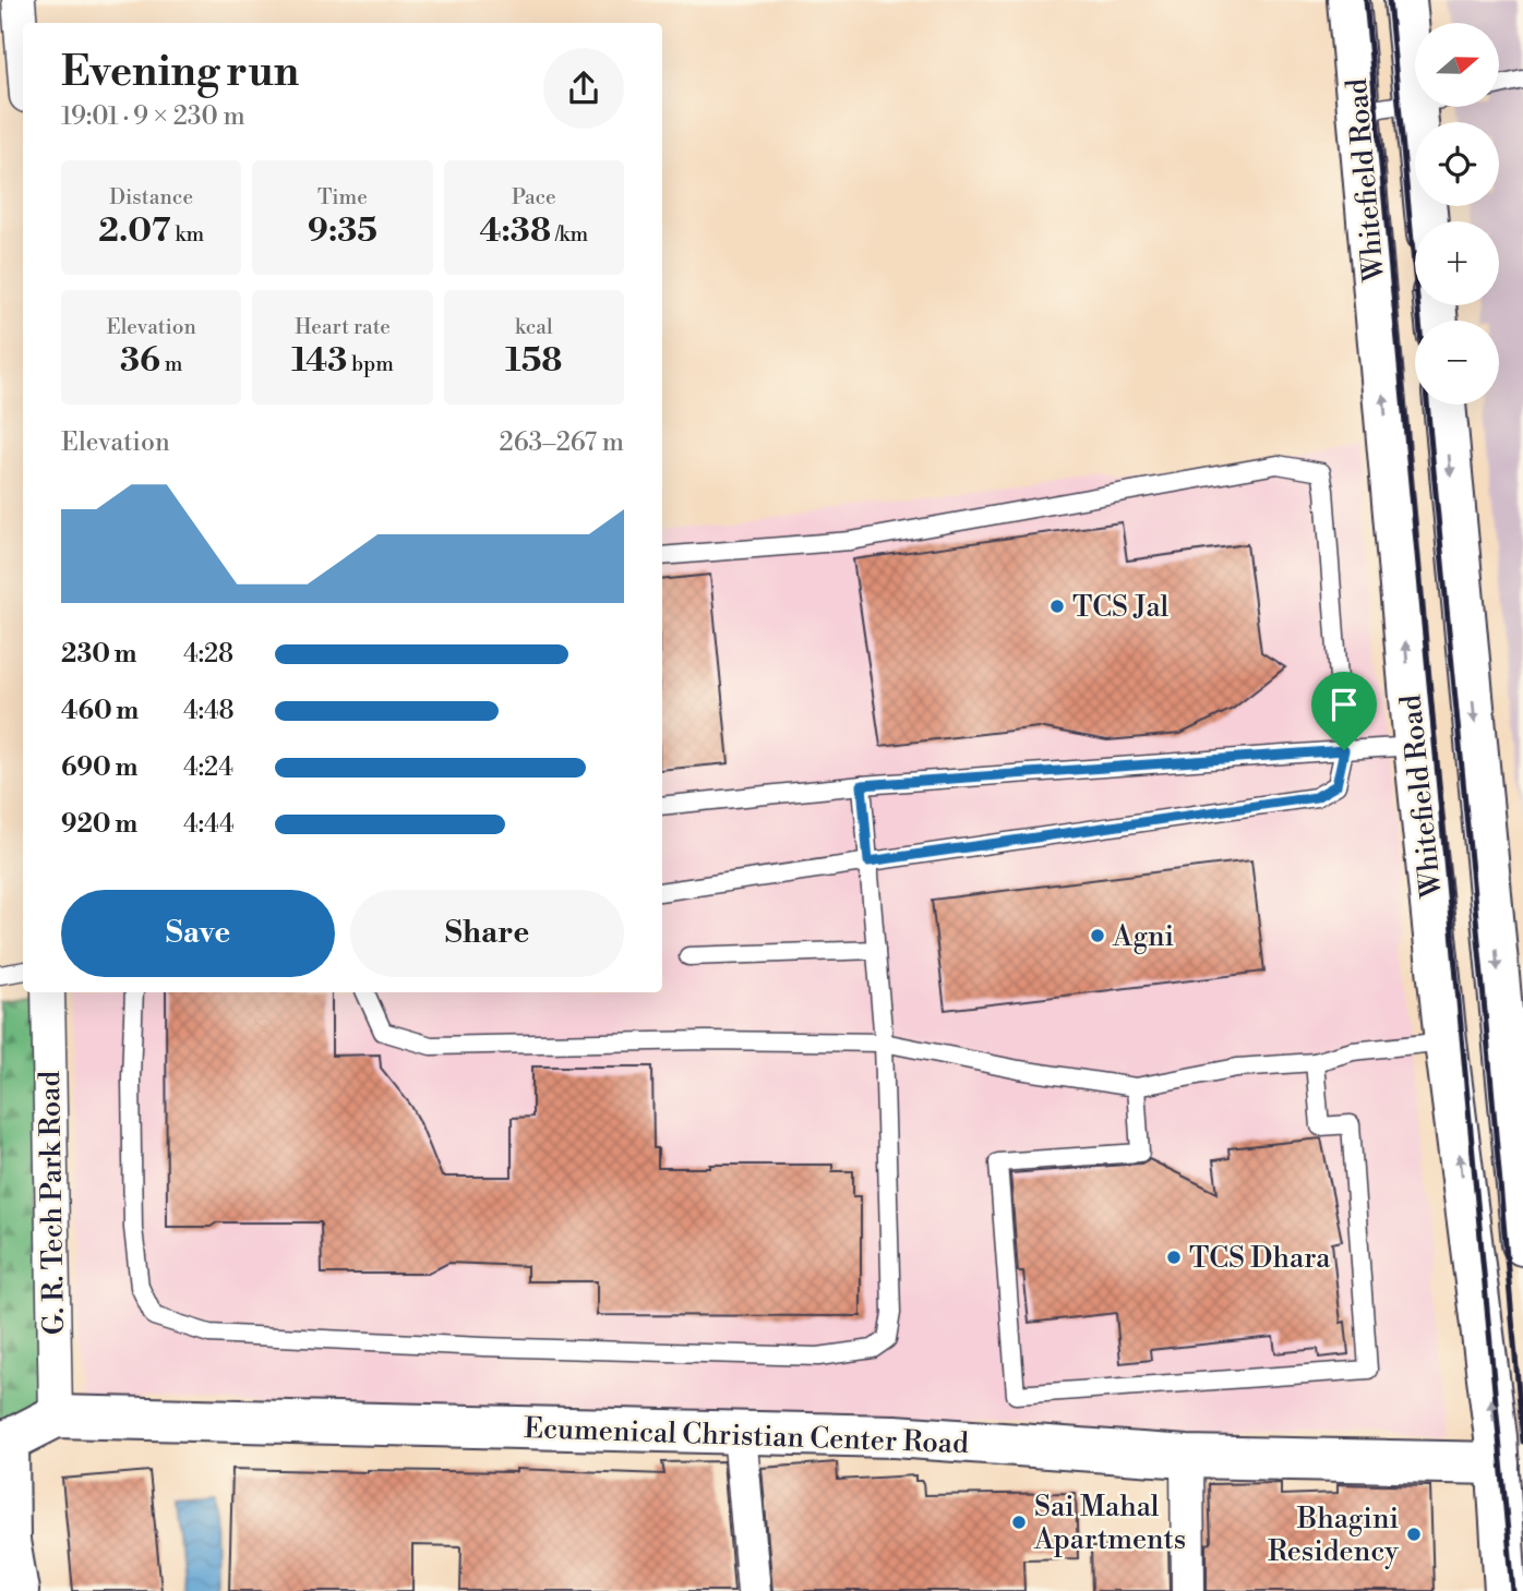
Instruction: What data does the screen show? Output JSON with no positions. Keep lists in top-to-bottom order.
{
  "streets": {
    "main road": ["Whitefield Road", "Ecumenical Christian Center Road"],
    "street": ["G. R. Tech Park Road"]
  },
  "crossings": [
    ["Whitefield Road", "Ecumenical Christian Center Road"],
    ["G. R. Tech Park Road", "Ecumenical Christian Center Road"]
  ],
  "places": [
    "TCS Jal",
    "Agni",
    "TCS Dhara",
    "Sai Mahal Apartments",
    "Bhagini Residency"
  ],
  "north": "right",
  "page": {
    "map_buttons": ["+", "−"],
    "heading": ["Evening run", "19:01 · 9 × 230 m"],
    "stats": [
      ["Distance", "2.07 km"],
      ["Time", "9:35"],
      ["Pace", "4:38 /km"],
      ["Elevation", "36 m"],
      ["Heart rate", "143 bpm"],
      ["kcal", "158"]
    ],
    "chart": ["Elevation", "263–267 m"],
    "list": [
      {
        "name": "230 m",
        "note": "4:28"
      },
      {
        "name": "460 m",
        "note": "4:48"
      },
      {
        "name": "690 m",
        "note": "4:24"
      },
      {
        "name": "920 m",
        "note": "4:44"
      }
    ],
    "buttons": ["Save", "Share"]
  }
}
